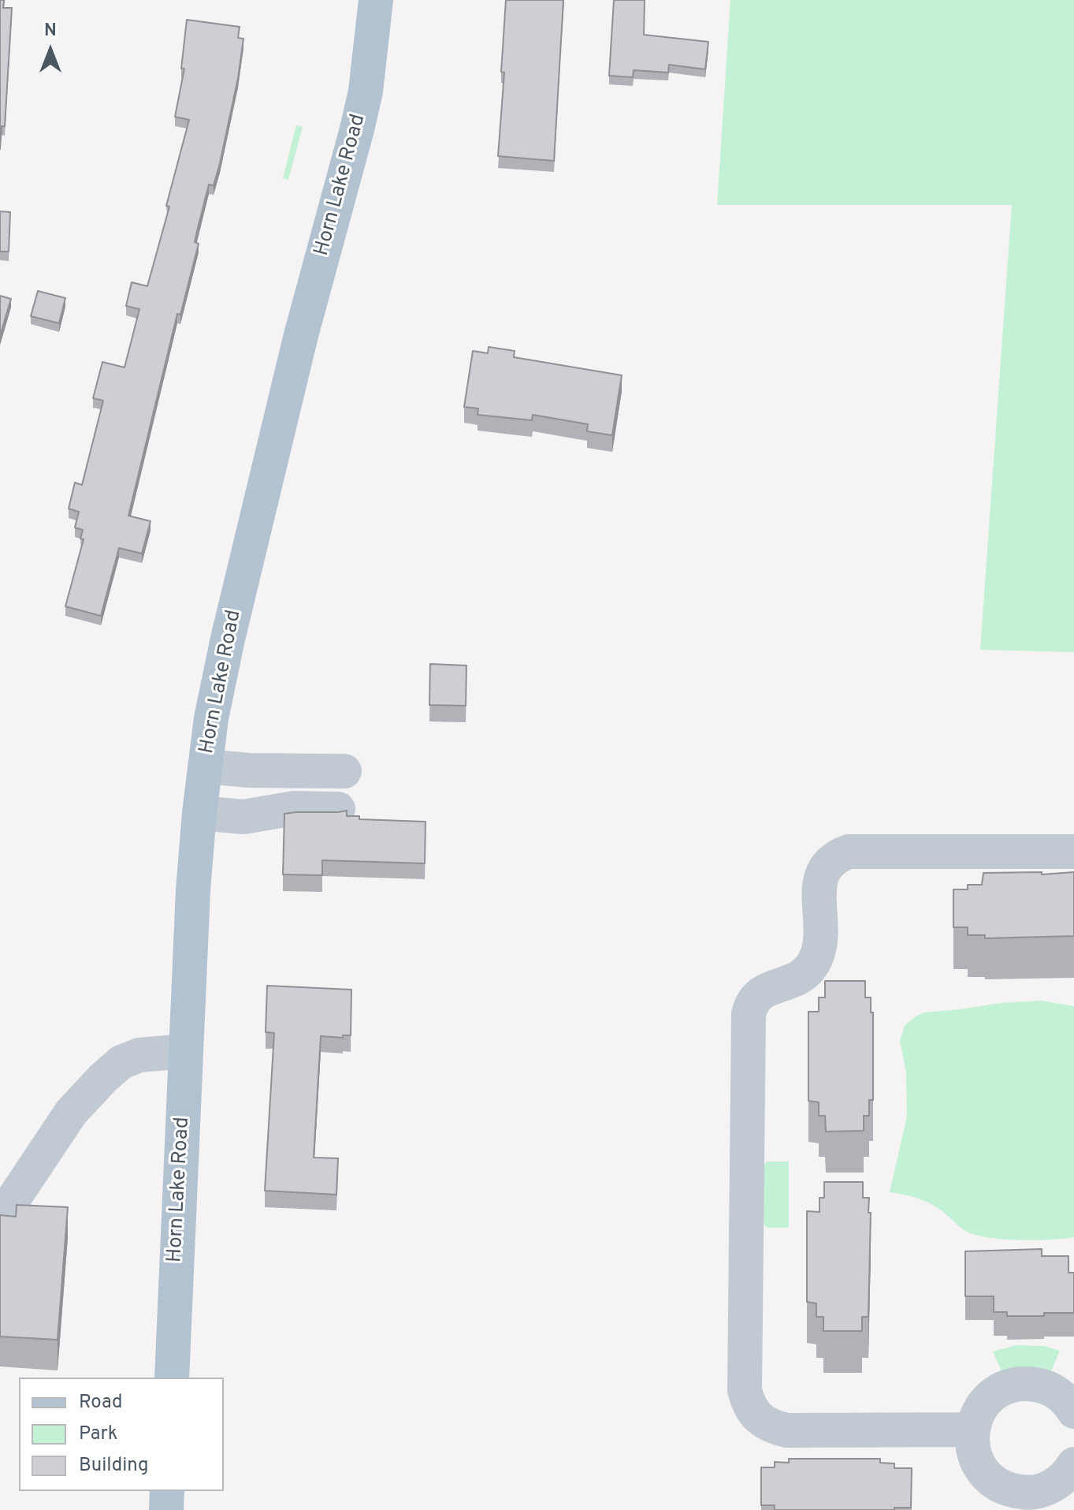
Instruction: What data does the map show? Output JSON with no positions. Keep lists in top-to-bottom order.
{
  "streets": {
    "main road": ["Horn Lake Road"]
  },
  "legend": ["Road", "Park", "Building"],
  "north": "top"
}
